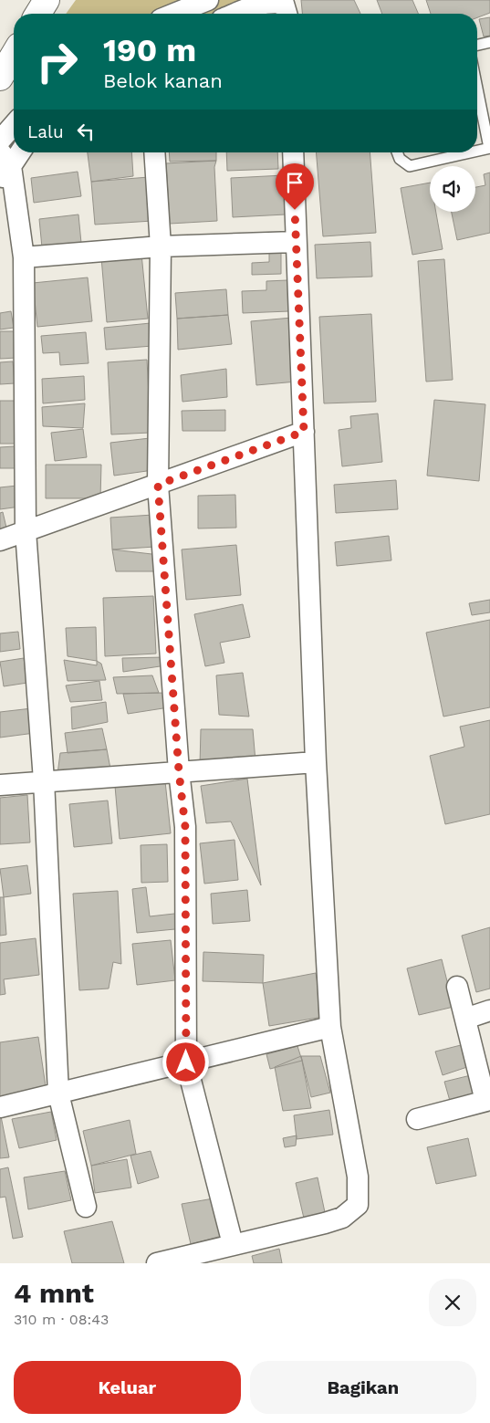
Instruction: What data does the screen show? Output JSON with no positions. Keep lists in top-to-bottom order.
{
  "page": {
    "turn": ["190 m", "Belok kanan"],
    "then": "Lalu",
    "heading": ["4 mnt", "310 m · 08:43"],
    "buttons": ["Keluar", "Bagikan"]
  }
}
